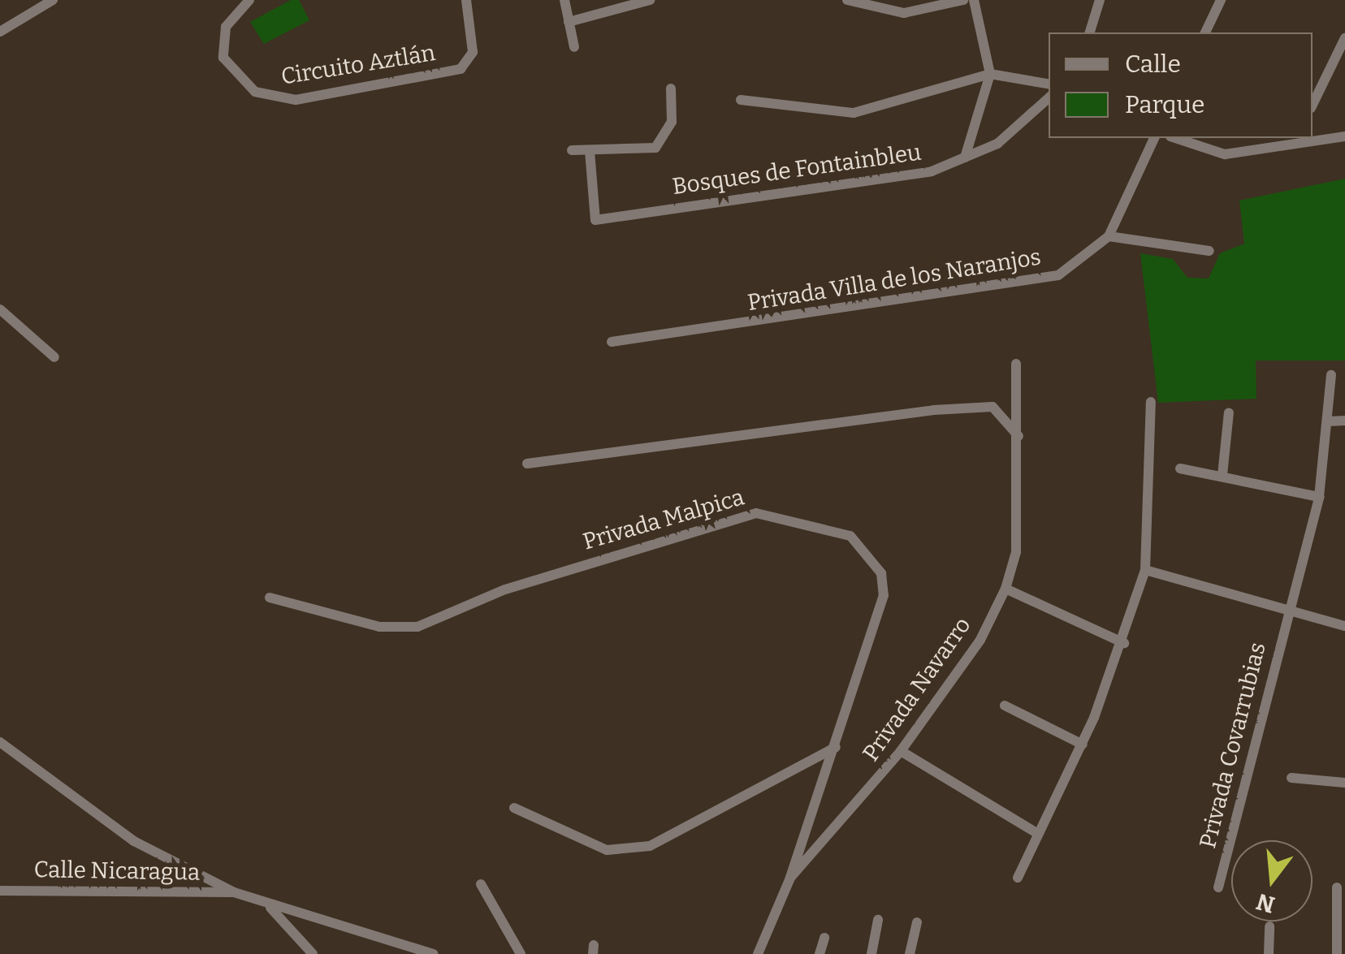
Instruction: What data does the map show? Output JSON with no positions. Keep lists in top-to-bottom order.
{
  "streets": {
    "street": [
      "Circuito Aztlán",
      "Bosques de Fontainbleu",
      "Privada Villa de los Naranjos",
      "Privada Malpica",
      "Privada Navarro",
      "Privada Covarrubias",
      "Calle Nicaragua"
    ]
  },
  "crossings": [
    ["Privada Malpica", "Privada Navarro"]
  ],
  "legend": ["Calle", "Parque"],
  "north": "bottom"
}
